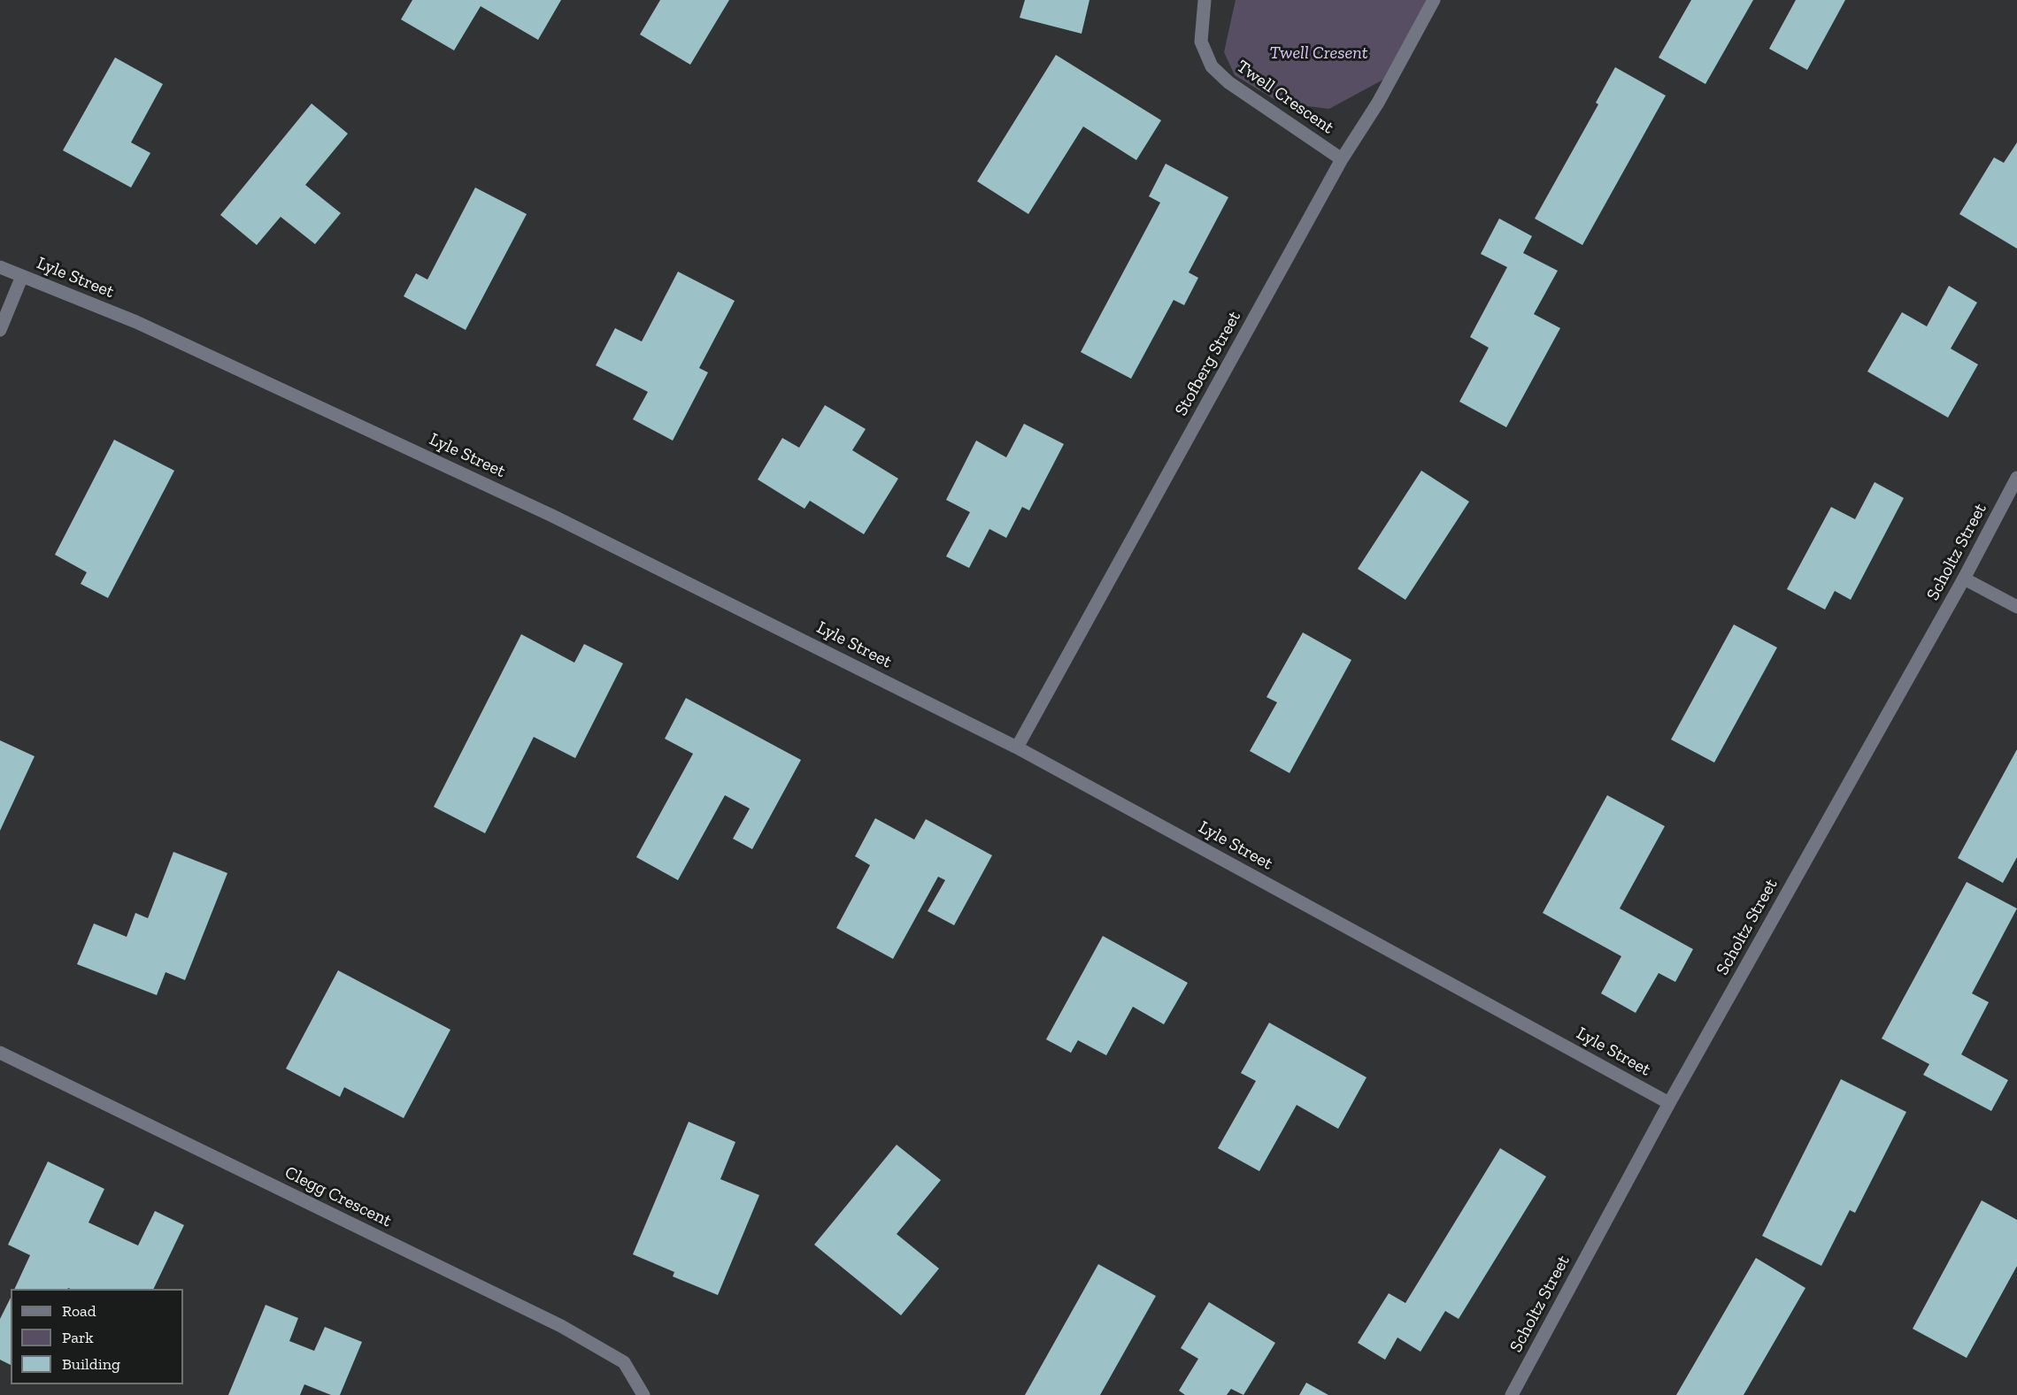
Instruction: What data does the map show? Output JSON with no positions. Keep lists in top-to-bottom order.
{
  "streets": {
    "street": [
      "Twell Crescent",
      "Lyle Street",
      "Stofberg Street",
      "Scholtz Street",
      "Clegg Crescent"
    ]
  },
  "crossings": [
    ["Twell Crescent", "Stofberg Street"],
    ["Lyle Street", "Stofberg Street"],
    ["Lyle Street", "Scholtz Street"]
  ],
  "parks": ["Twell Cresent"],
  "legend": ["Road", "Park", "Building"]
}
